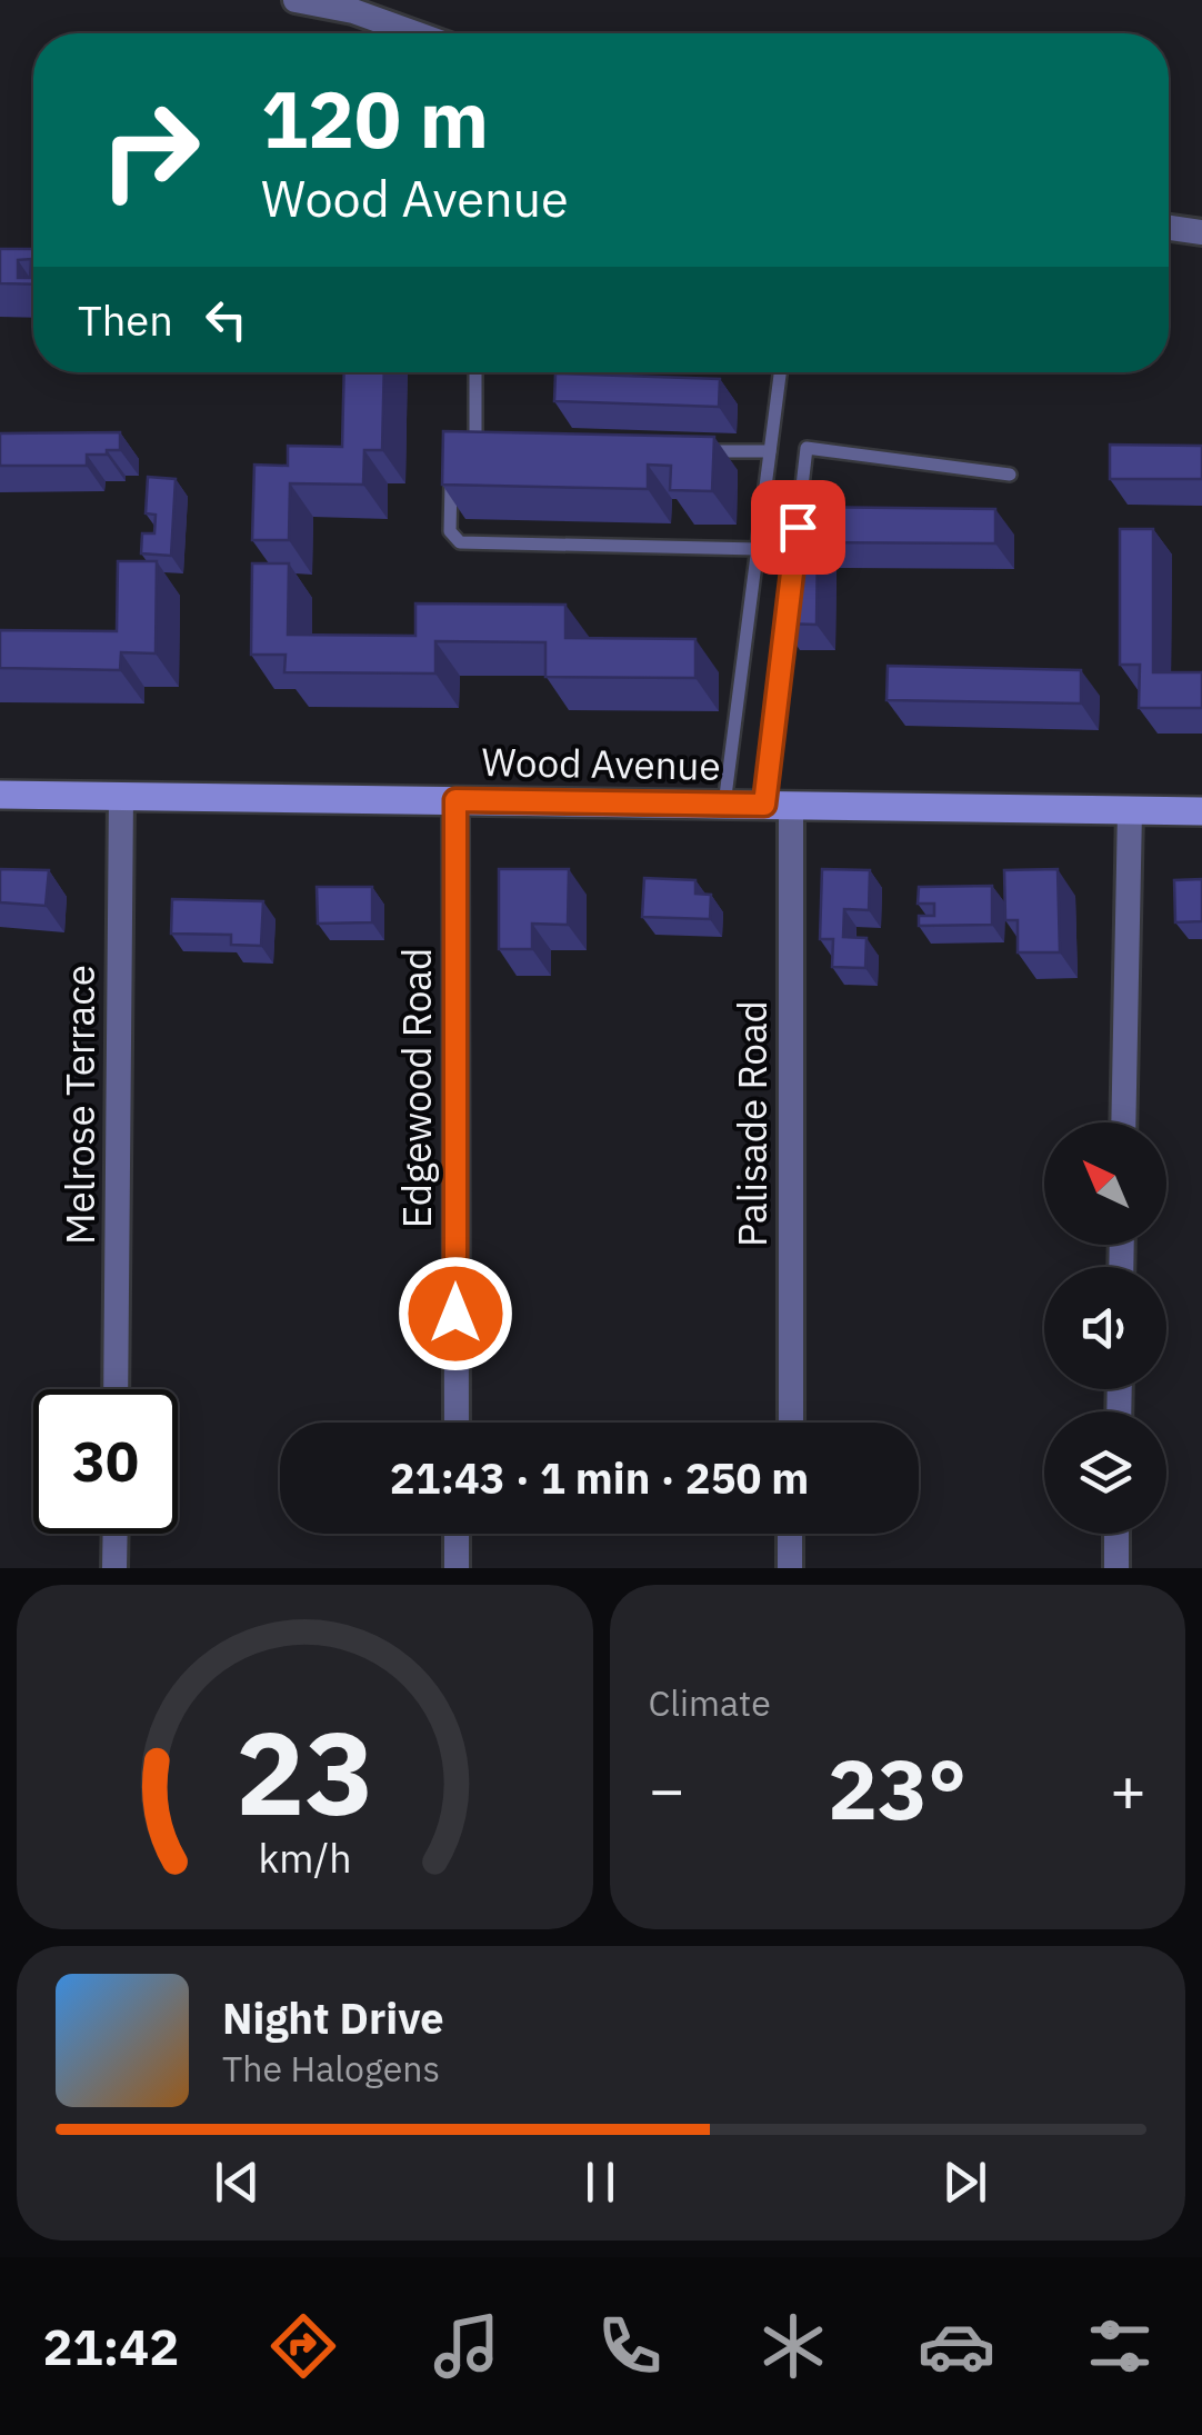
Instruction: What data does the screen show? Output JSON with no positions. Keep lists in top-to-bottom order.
{
  "streets": {
    "main road": ["Wood Avenue"],
    "street": ["Edgewood Road", "Melrose Terrace", "Palisade Road"]
  },
  "crossings": [
    ["Wood Avenue", "Edgewood Road"],
    ["Wood Avenue", "Melrose Terrace"],
    ["Wood Avenue", "Palisade Road"]
  ],
  "north": "top left",
  "page": {
    "turn": ["120 m", "Wood Avenue"],
    "then": "Then",
    "limit": "30",
    "trip": "21:43 · 1 min · 250 m",
    "tile": "Climate",
    "heat": ["−", "23°", "+"],
    "song": ["Night Drive", "The Halogens"],
    "tabs": "21:42",
    "gauge": ["23", "km/h"]
  }
}
